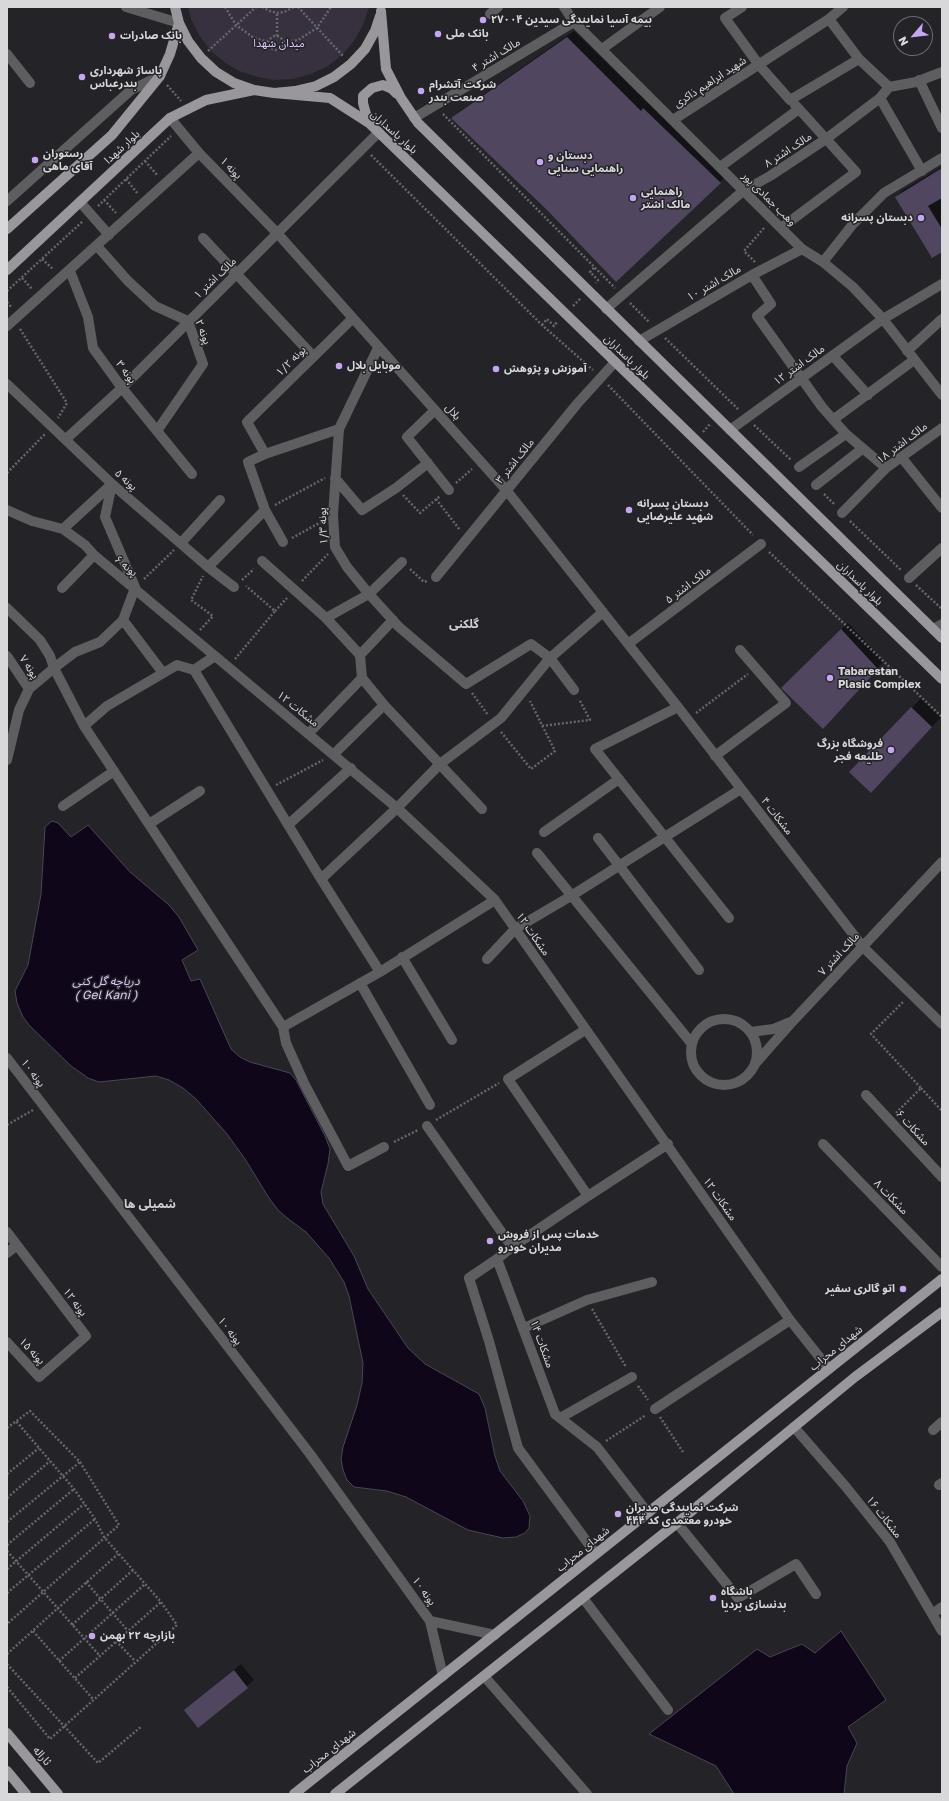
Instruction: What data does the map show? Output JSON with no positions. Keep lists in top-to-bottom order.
{
  "streets": {
    "main road": [
      "بلوار پاسداران",
      "بلوار شهدا",
      "شهدای محراب",
      "ثاراله"
    ],
    "street": [
      "مالک اشتر ۴",
      "شهید ابراهیم ذاکری",
      "مالک اشتر ۸",
      "پونه ۱",
      "وهب جمادی پور",
      "مالک اشتر ۱",
      "مالک اشتر ۱۰",
      "پونه ۲",
      "پونه ۱/۲",
      "مالک اشتر ۱۲",
      "پونه ۳",
      "بلال",
      "مالک اشتر ۱۸",
      "مالک اشتر ۳",
      "پونه ۵",
      "پونه ۱/۳",
      "پونه ۶",
      "مالک اشتر ۵",
      "پونه ۷",
      "مشکات ۱۲",
      "مشکات ۴",
      "مالک اشتر ۷",
      "پونه ۱۰",
      "مشکات ۶",
      "مشکات ۸",
      "پونه ۱۲",
      "مشکات ۱۴",
      "پونه ۱۵",
      "مشکات ۱۶"
    ]
  },
  "crossings": [
    ["مالک اشتر ۴", "بلوار پاسداران"],
    ["مالک اشتر ۴", "وهب جمادی پور"],
    ["شهید ابراهیم ذاکری", "وهب جمادی پور"],
    ["بلوار پاسداران", "مالک اشتر ۸"],
    ["بلوار پاسداران", "مالک اشتر ۱"],
    ["بلوار پاسداران", "مالک اشتر ۱۰"],
    ["بلوار پاسداران", "مالک اشتر ۱۲"],
    ["بلوار پاسداران", "مالک اشتر ۳"],
    ["بلوار شهدا", "پونه ۱"],
    ["مالک اشتر ۸", "وهب جمادی پور"],
    ["پونه ۱", "مالک اشتر ۱"],
    ["پونه ۱", "بلال"],
    ["وهب جمادی پور", "مالک اشتر ۱۰"],
    ["وهب جمادی پور", "مالک اشتر ۱۲"],
    ["مالک اشتر ۱", "پونه ۲"],
    ["مالک اشتر ۱", "پونه ۳"],
    ["مالک اشتر ۱", "بلال"],
    ["مالک اشتر ۱", "پونه ۵"],
    ["پونه ۲", "پونه ۳"],
    ["پونه ۱/۲", "بلال"],
    ["بلال", "مالک اشتر ۳"],
    ["بلال", "پونه ۱/۳"],
    ["بلال", "مشکات ۴"],
    ["پونه ۶", "پونه ۷"],
    ["پونه ۶", "مشکات ۱۲"],
    ["مالک اشتر ۵", "مشکات ۴"],
    ["مشکات ۱۲", "شهدای محراب"],
    ["مشکات ۴", "مالک اشتر ۷"],
    ["پونه ۱۲", "پونه ۱۵"],
    ["مشکات ۱۴", "شهدای محراب"]
  ],
  "districts": ["گلکنی", "شمیلی ها"],
  "water": ["دریاچه گل کنی ( Gel Kani )"],
  "parks": ["میدان شهدا"],
  "places": [
    "بیمه آسیا نمایندگی سیدین ۲۷۰۰۴",
    "بانک ملی",
    "بانک صادرات",
    "پاساژ شهرداری بندرعباس",
    "شرکت آتشرام صنعت بندر",
    "رستوران آقای ماهی",
    "دبستان و راهنمایی سنایی",
    "راهنمایی مالک اشتر",
    "دبستان پسرانه",
    "موبایل بلال",
    "آموزش و پژوهش",
    "دبستان پسرانه شهید علیرضایی",
    "Tabarestan Plasic Complex",
    "فروشگاه بزرگ طلیعه فجر",
    "خدمات پس از فروش مدیران خودرو",
    "اتو گالری سفیر",
    "شرکت نمایندگی مدیران خودرو معتمدی کد ۴۴۴",
    "باشگاه بدنسازی بردیا",
    "بازارچه ۲۲ بهمن"
  ],
  "north": "bottom left"
}
